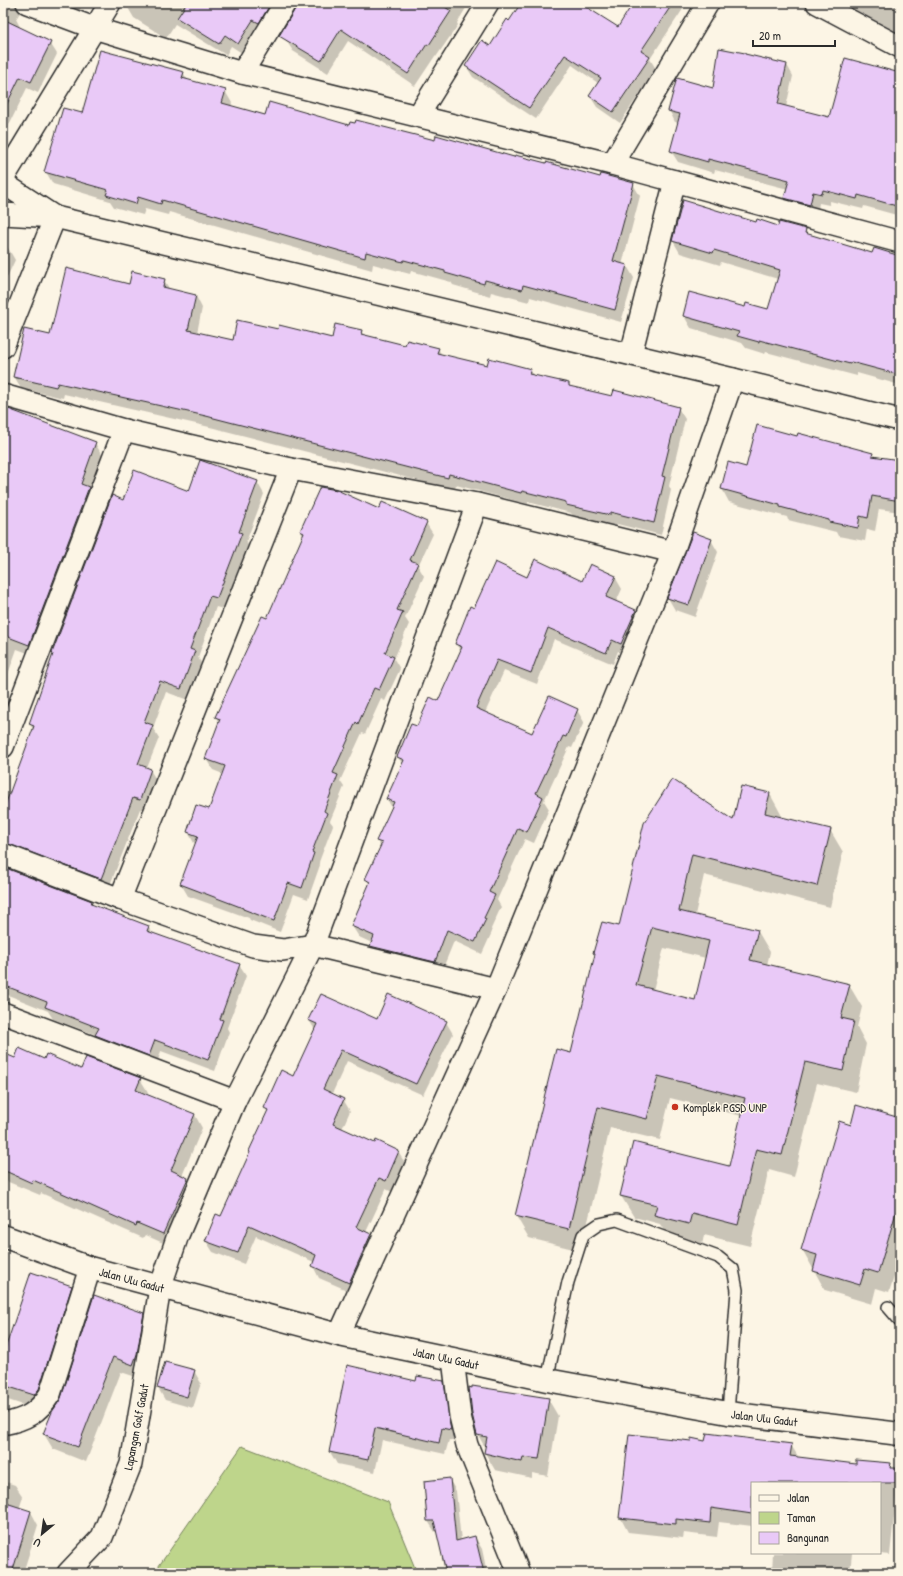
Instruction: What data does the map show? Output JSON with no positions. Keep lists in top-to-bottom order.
{
  "streets": {
    "street": ["Jalan Ulu Gadut", "Lapangan Golf Gadut"]
  },
  "crossings": [
    ["Jalan Ulu Gadut", "Lapangan Golf Gadut"]
  ],
  "places": ["Komplek PGSD UNP"],
  "legend": ["Jalan", "Taman", "Bangunan"],
  "scale_bar": "20 m",
  "north": "bottom left"
}
